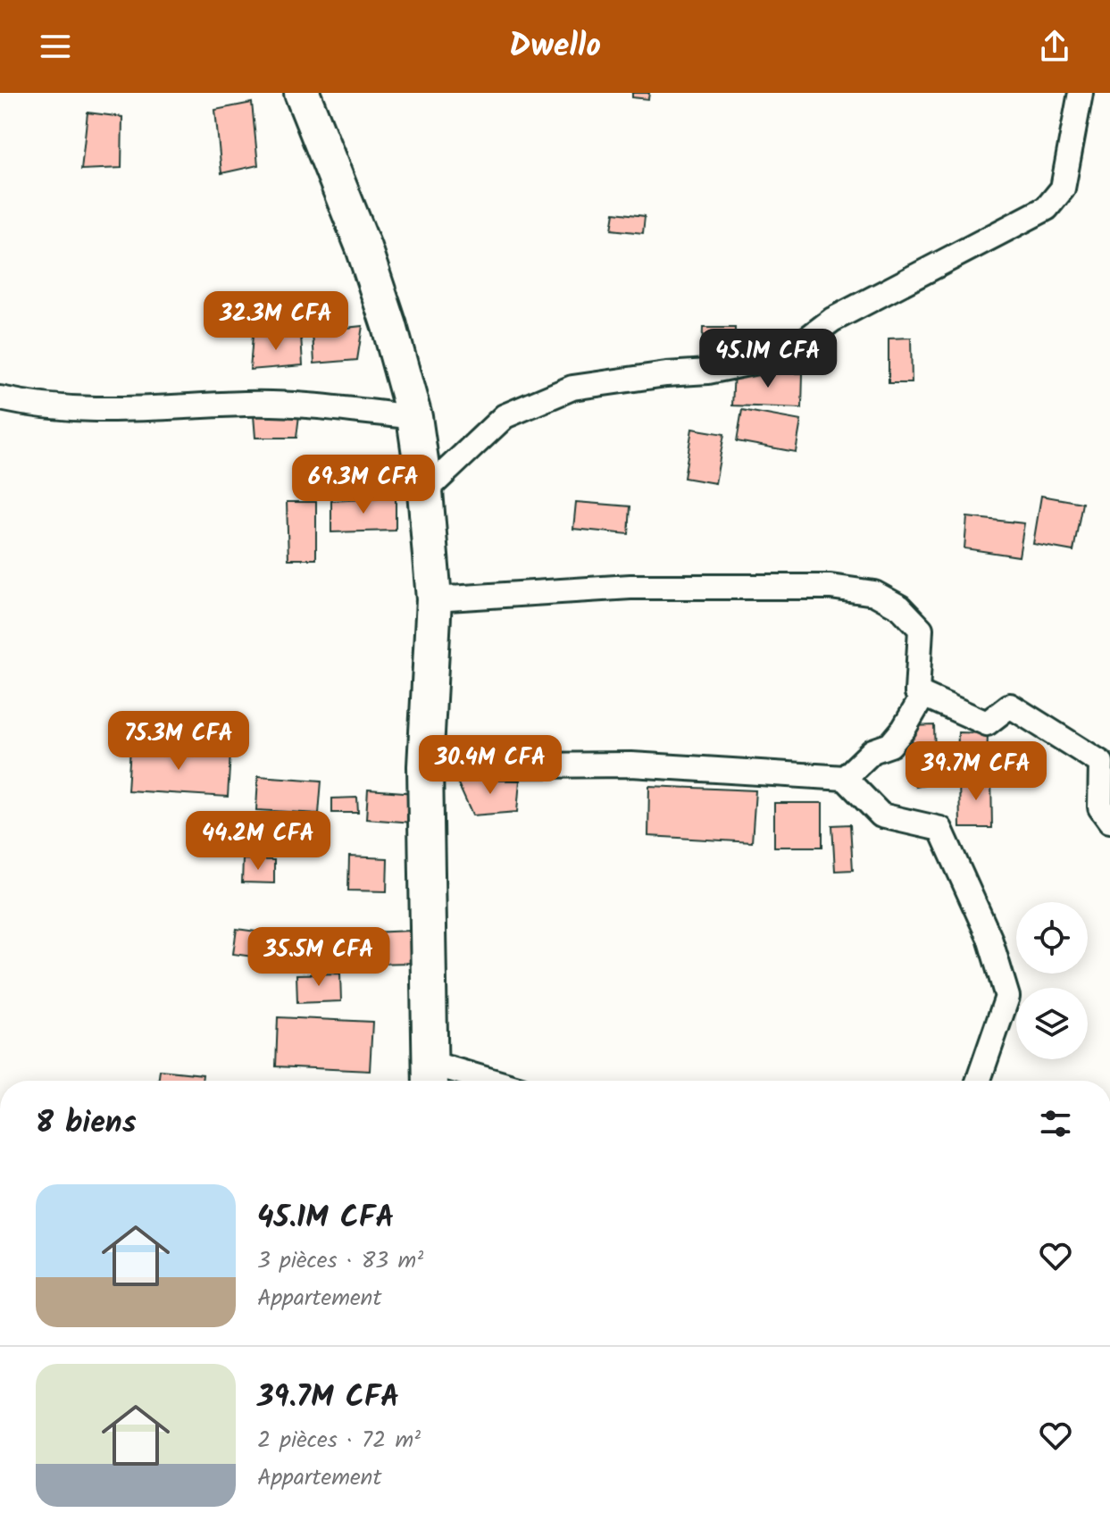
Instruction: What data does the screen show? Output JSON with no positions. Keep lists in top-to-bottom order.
{
  "page": {
    "header": "Dwello",
    "price": [
      "32.3M CFA",
      "45.1M CFA",
      "69.3M CFA",
      "75.3M CFA",
      "30.4M CFA",
      "39.7M CFA",
      "44.2M CFA",
      "35.5M CFA"
    ],
    "heading": "8 biens",
    "list": [
      {
        "name": "45.1M CFA",
        "note": "3 pièces · 83 m² · Appartement"
      },
      {
        "name": "39.7M CFA",
        "note": "2 pièces · 72 m² · Appartement"
      }
    ]
  }
}
